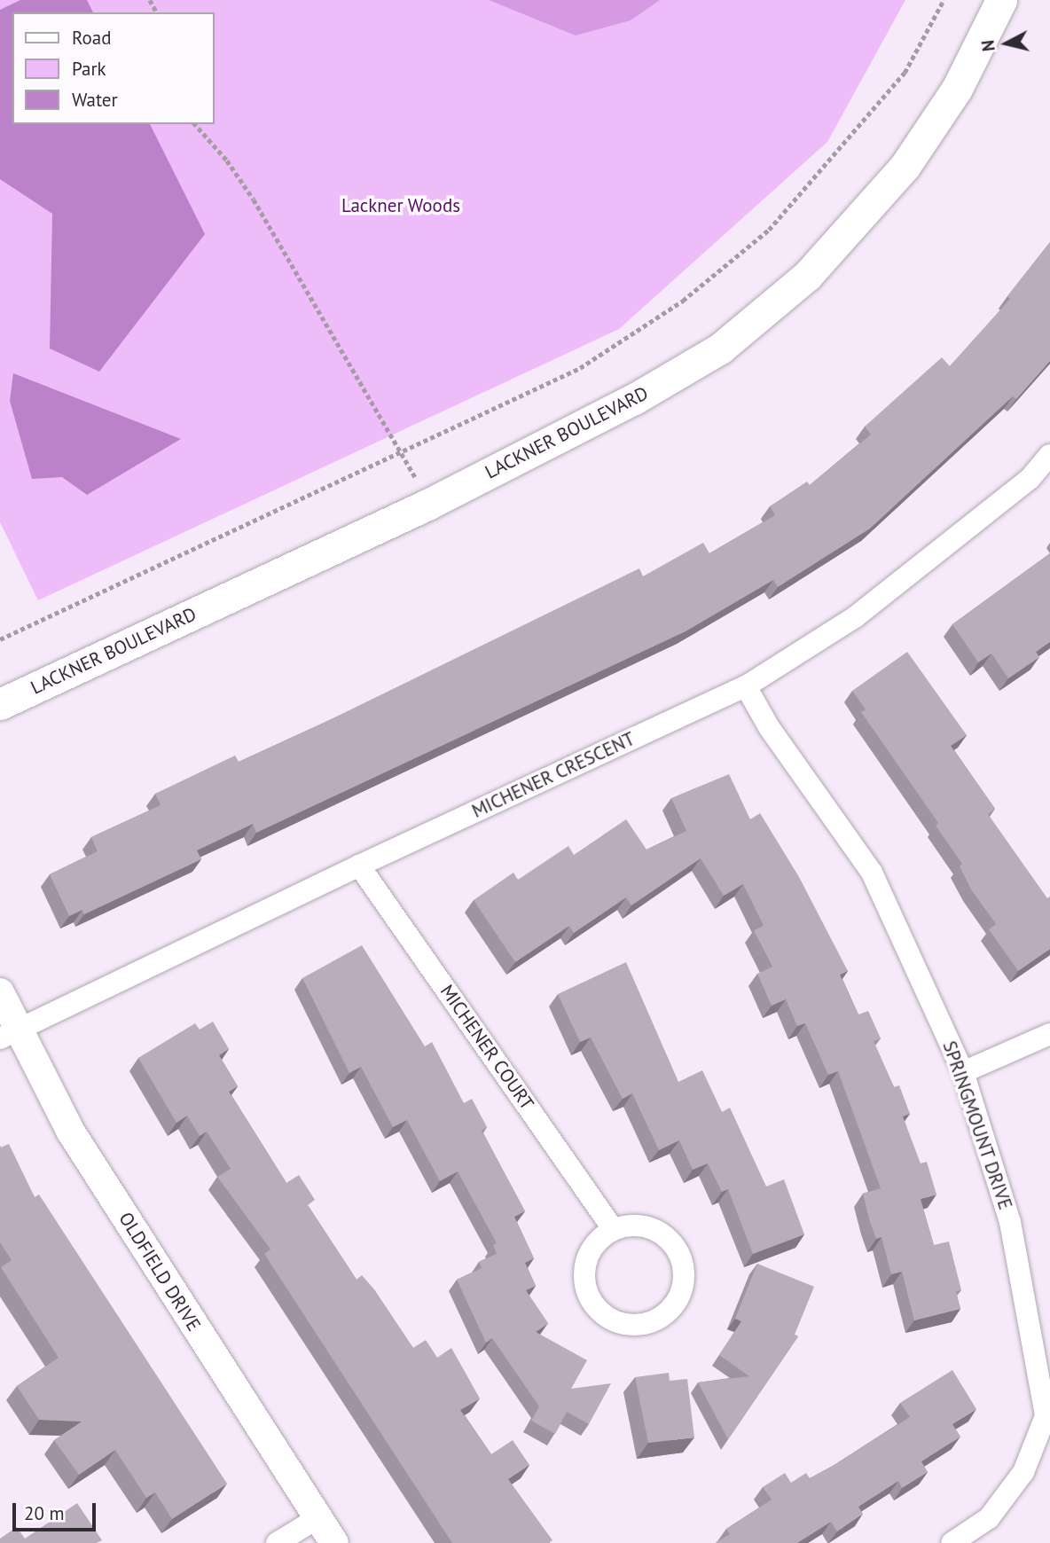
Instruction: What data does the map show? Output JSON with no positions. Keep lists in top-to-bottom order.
{
  "streets": {
    "main road": ["LACKNER BOULEVARD"],
    "street": [
      "MICHENER CRESCENT",
      "MICHENER COURT",
      "SPRINGMOUNT DRIVE",
      "OLDFIELD DRIVE"
    ]
  },
  "crossings": [
    ["MICHENER CRESCENT", "MICHENER COURT"],
    ["MICHENER CRESCENT", "SPRINGMOUNT DRIVE"],
    ["MICHENER CRESCENT", "OLDFIELD DRIVE"]
  ],
  "parks": ["Lackner Woods"],
  "legend": ["Road", "Park", "Water"],
  "scale_bar": "20 m",
  "north": "left"
}
